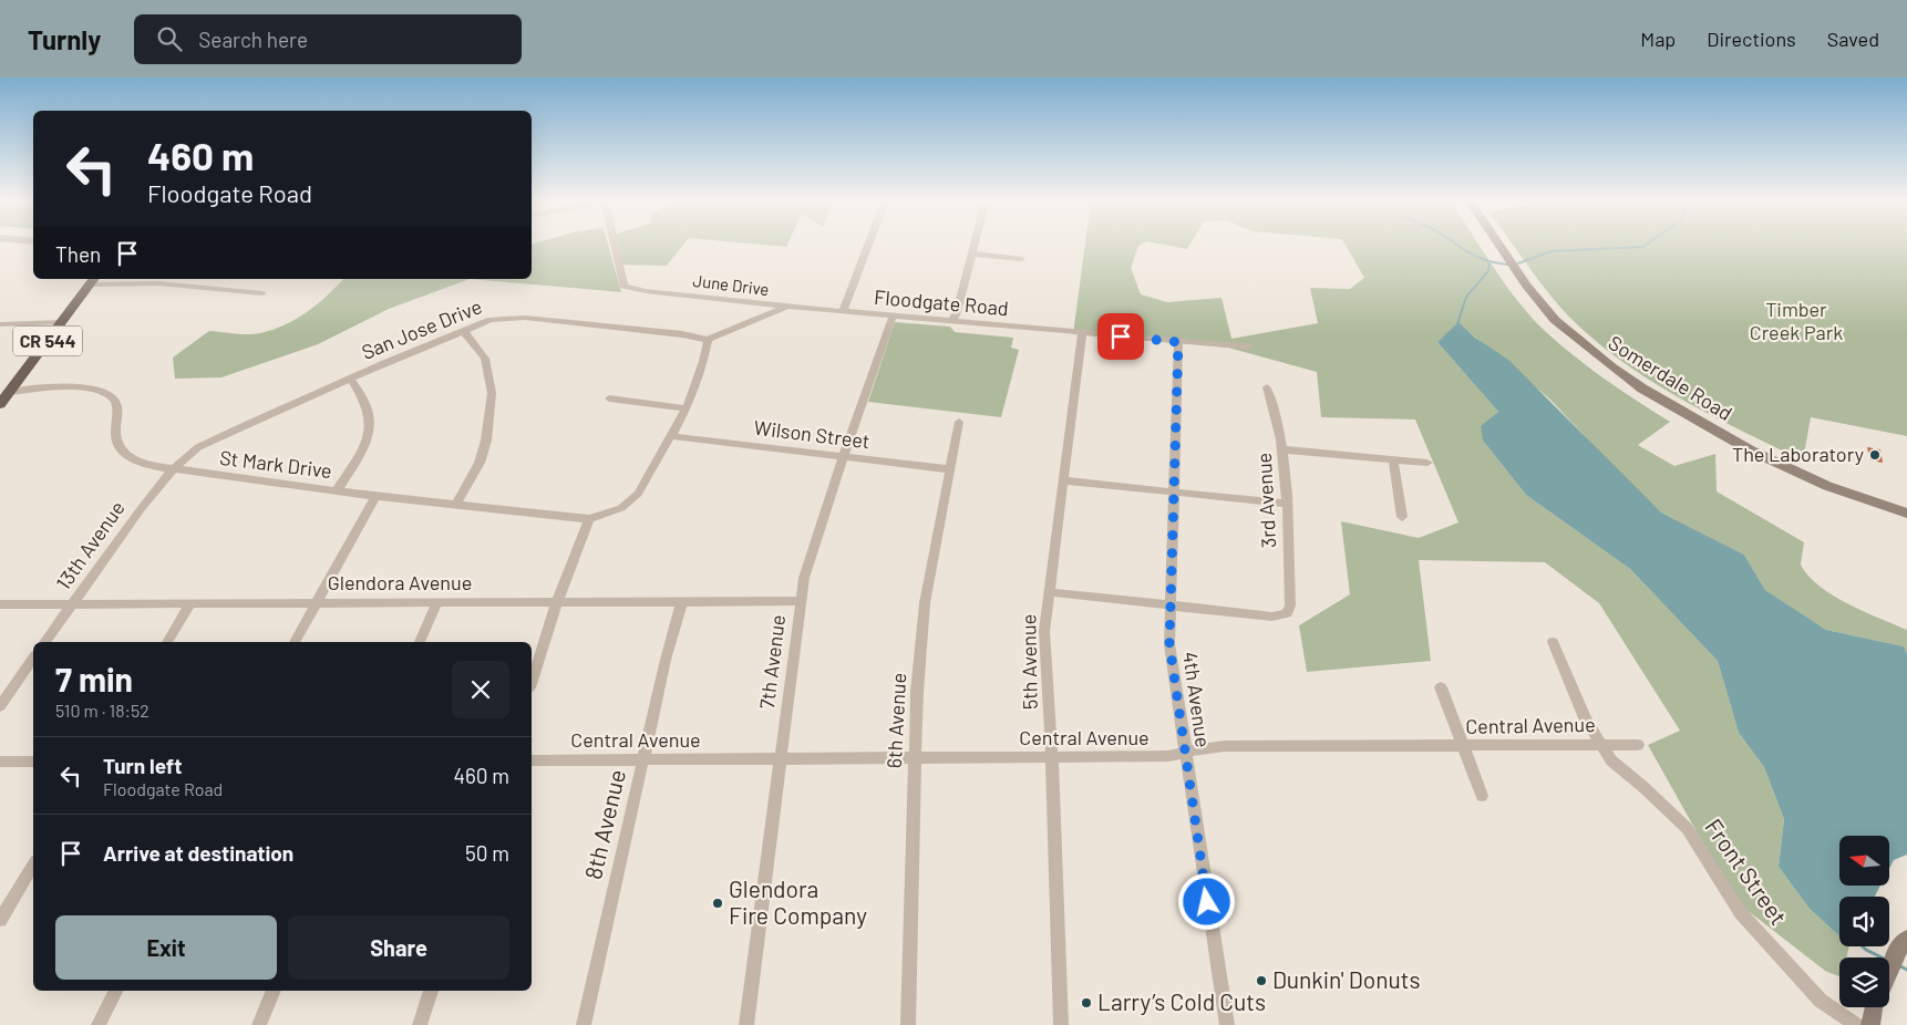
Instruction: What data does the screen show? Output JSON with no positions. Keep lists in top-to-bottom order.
{
  "streets": {
    "main road": ["CR 544", "Somerdale Road"],
    "street": [
      "June Drive",
      "Floodgate Road",
      "San Jose Drive",
      "Wilson Street",
      "St Mark Drive",
      "3rd Avenue",
      "13th Avenue",
      "Glendora Avenue",
      "7th Avenue",
      "5th Avenue",
      "4th Avenue",
      "6th Avenue",
      "Central Avenue",
      "8th Avenue",
      "Front Street"
    ]
  },
  "crossings": [
    ["June Drive", "Floodgate Road"],
    ["Floodgate Road", "San Jose Drive"],
    ["Floodgate Road", "7th Avenue"],
    ["Floodgate Road", "5th Avenue"],
    ["Floodgate Road", "4th Avenue"],
    ["San Jose Drive", "St Mark Drive"],
    ["San Jose Drive", "13th Avenue"],
    ["CR 544", "St Mark Drive"],
    ["Wilson Street", "7th Avenue"],
    ["Wilson Street", "6th Avenue"],
    ["St Mark Drive", "13th Avenue"],
    ["3rd Avenue", "4th Avenue"],
    ["13th Avenue", "Glendora Avenue"],
    ["Glendora Avenue", "7th Avenue"],
    ["Glendora Avenue", "8th Avenue"],
    ["7th Avenue", "Central Avenue"],
    ["5th Avenue", "Central Avenue"],
    ["4th Avenue", "Central Avenue"],
    ["6th Avenue", "Central Avenue"],
    ["Central Avenue", "8th Avenue"],
    ["Central Avenue", "Front Street"]
  ],
  "parks": ["Timber Creek Park"],
  "places": [
    "The Laboratory",
    "Glendora Fire Company",
    "Dunkin' Donuts",
    "Larry’s Cold Cuts"
  ],
  "north": "left",
  "page": {
    "header": "Turnly",
    "search": "Search here",
    "nav": ["Map", "Directions", "Saved"],
    "turn": ["460 m", "Floodgate Road"],
    "then": "Then",
    "heading": ["7 min", "510 m · 18:52"],
    "list": [
      {
        "name": "Turn left",
        "note": "Floodgate Road",
        "value": "460 m"
      },
      {
        "name": "Arrive at destination",
        "value": "50 m"
      }
    ],
    "buttons": ["Exit", "Share"]
  }
}
